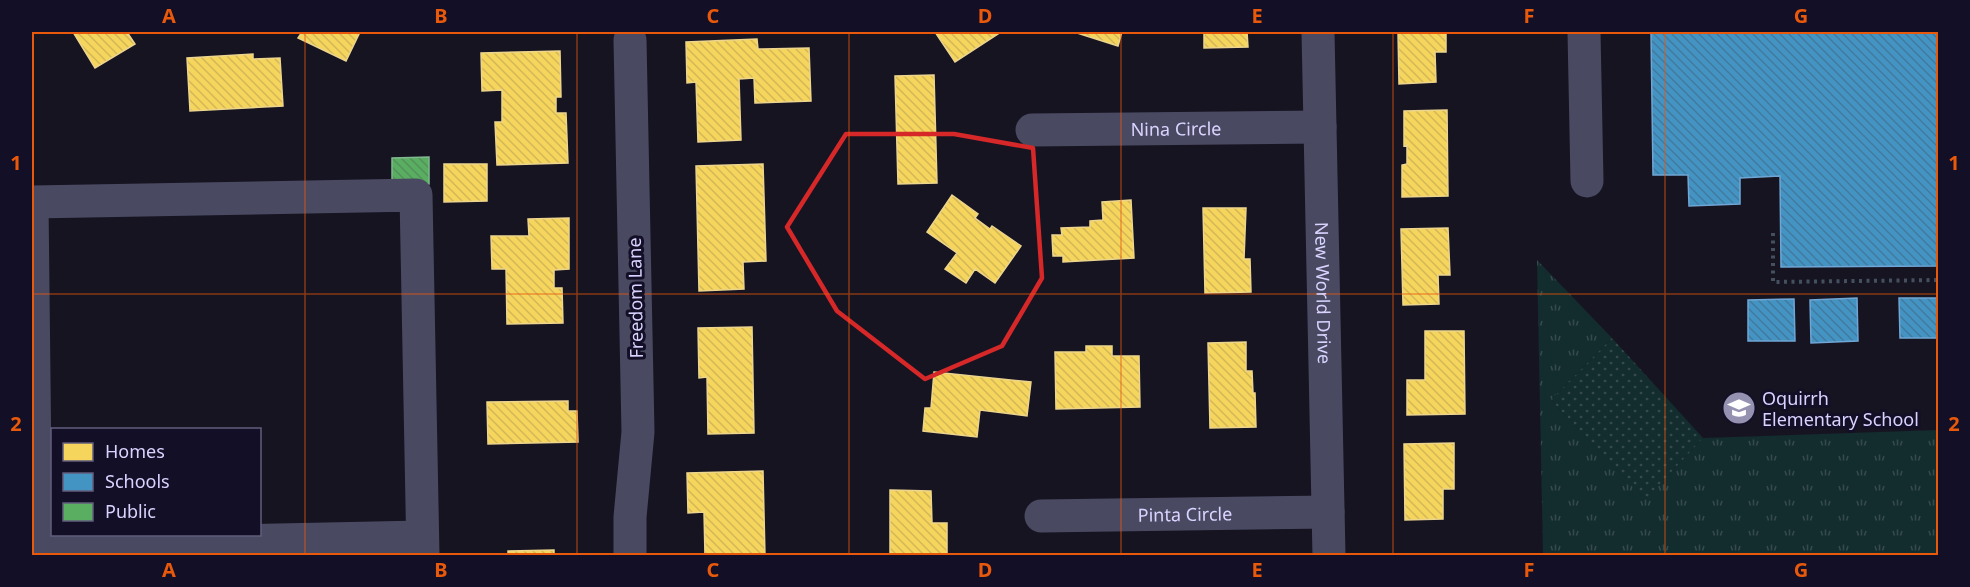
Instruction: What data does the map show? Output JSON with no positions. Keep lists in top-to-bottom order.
{
  "streets": {
    "street": [
      "Nina Circle",
      "New World Drive",
      "Freedom Lane",
      "Pinta Circle"
    ]
  },
  "crossings": [
    ["Nina Circle", "New World Drive"],
    ["New World Drive", "Pinta Circle"]
  ],
  "places": {
    "school or university": ["Oquirrh Elementary School"]
  },
  "legend": ["Homes", "Schools", "Public"],
  "grid": {
    "columns": [
      "A",
      "B",
      "C",
      "D",
      "E",
      "F",
      "G"
    ],
    "rows": ["1", "2"]
  }
}
